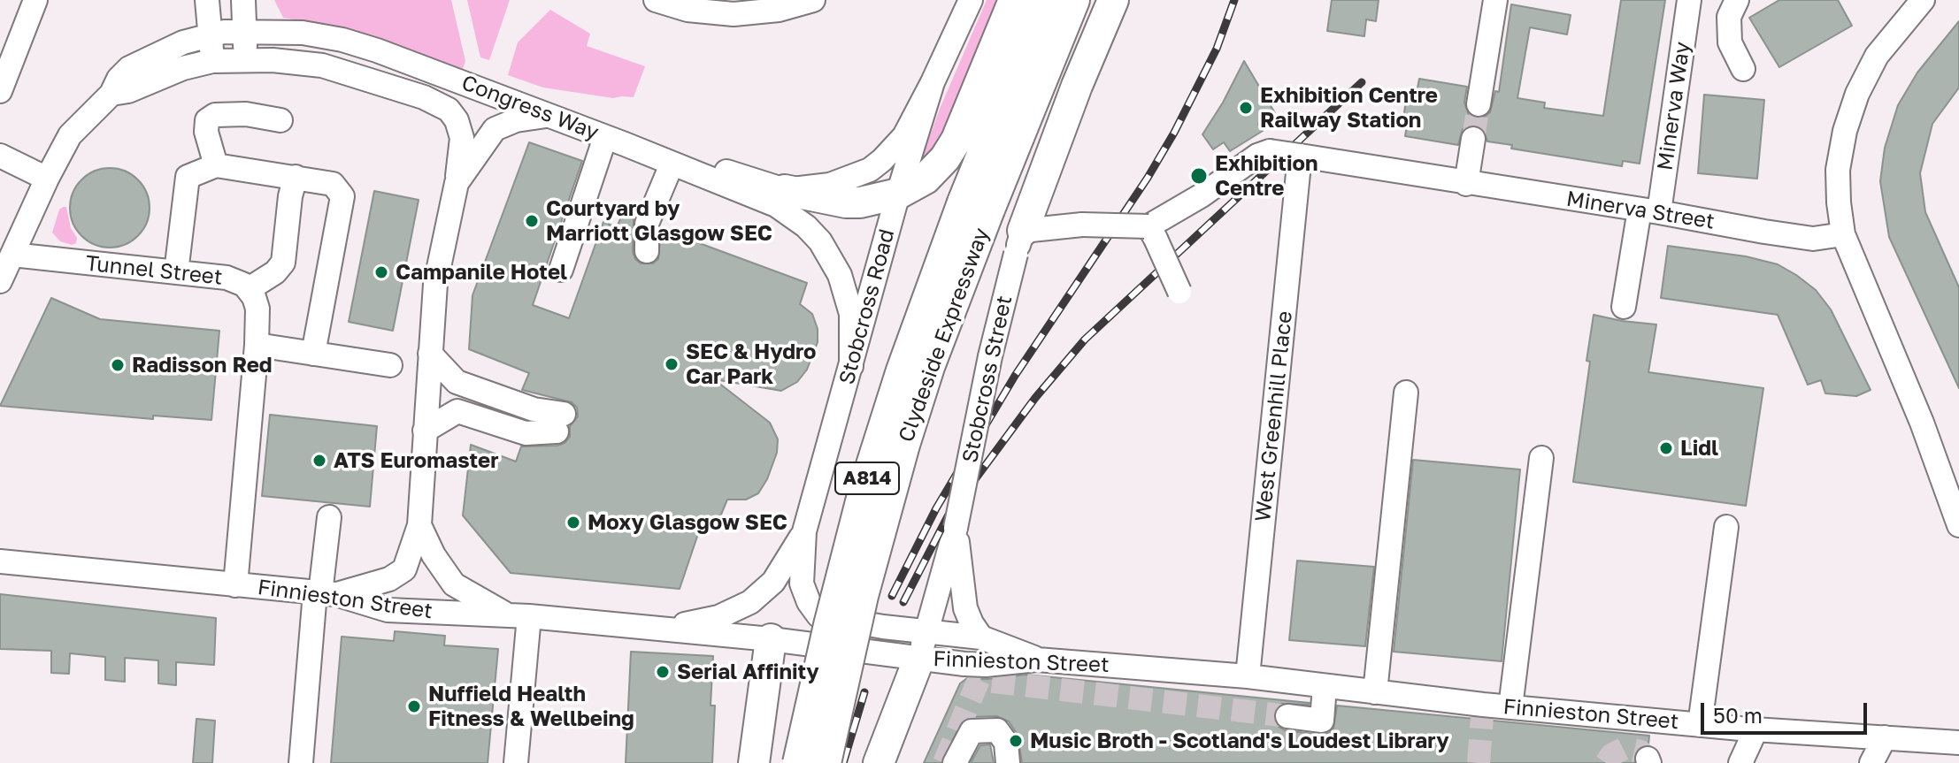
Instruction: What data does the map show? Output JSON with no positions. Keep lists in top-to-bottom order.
{
  "streets": {
    "main road": ["Clydeside Expressway", "A814"],
    "street": [
      "Minerva Way",
      "Congress Way",
      "Minerva Street",
      "Tunnel Street",
      "Stobcross Road",
      "Stobcross Street",
      "West Greenhill Place",
      "Finnieston Street"
    ]
  },
  "crossings": [
    ["Minerva Way", "Minerva Street"],
    ["Congress Way", "Tunnel Street"],
    ["Congress Way", "Stobcross Road"],
    ["Minerva Street", "West Greenhill Place"],
    ["Tunnel Street", "Finnieston Street"],
    ["Stobcross Street", "Finnieston Street"],
    ["West Greenhill Place", "Finnieston Street"]
  ],
  "places": [
    "Exhibition Centre Railway Station",
    "Exhibition Centre",
    "Courtyard by Marriott Glasgow SEC",
    "Campanile Hotel",
    "SEC & Hydro Car Park",
    "Radisson Red",
    "Lidl",
    "ATS Euromaster",
    "Moxy Glasgow SEC",
    "Serial Affinity",
    "Nuffield Health Fitness & Wellbeing",
    "Music Broth - Scotland's Loudest Library"
  ],
  "scale_bar": "50 m"
}
